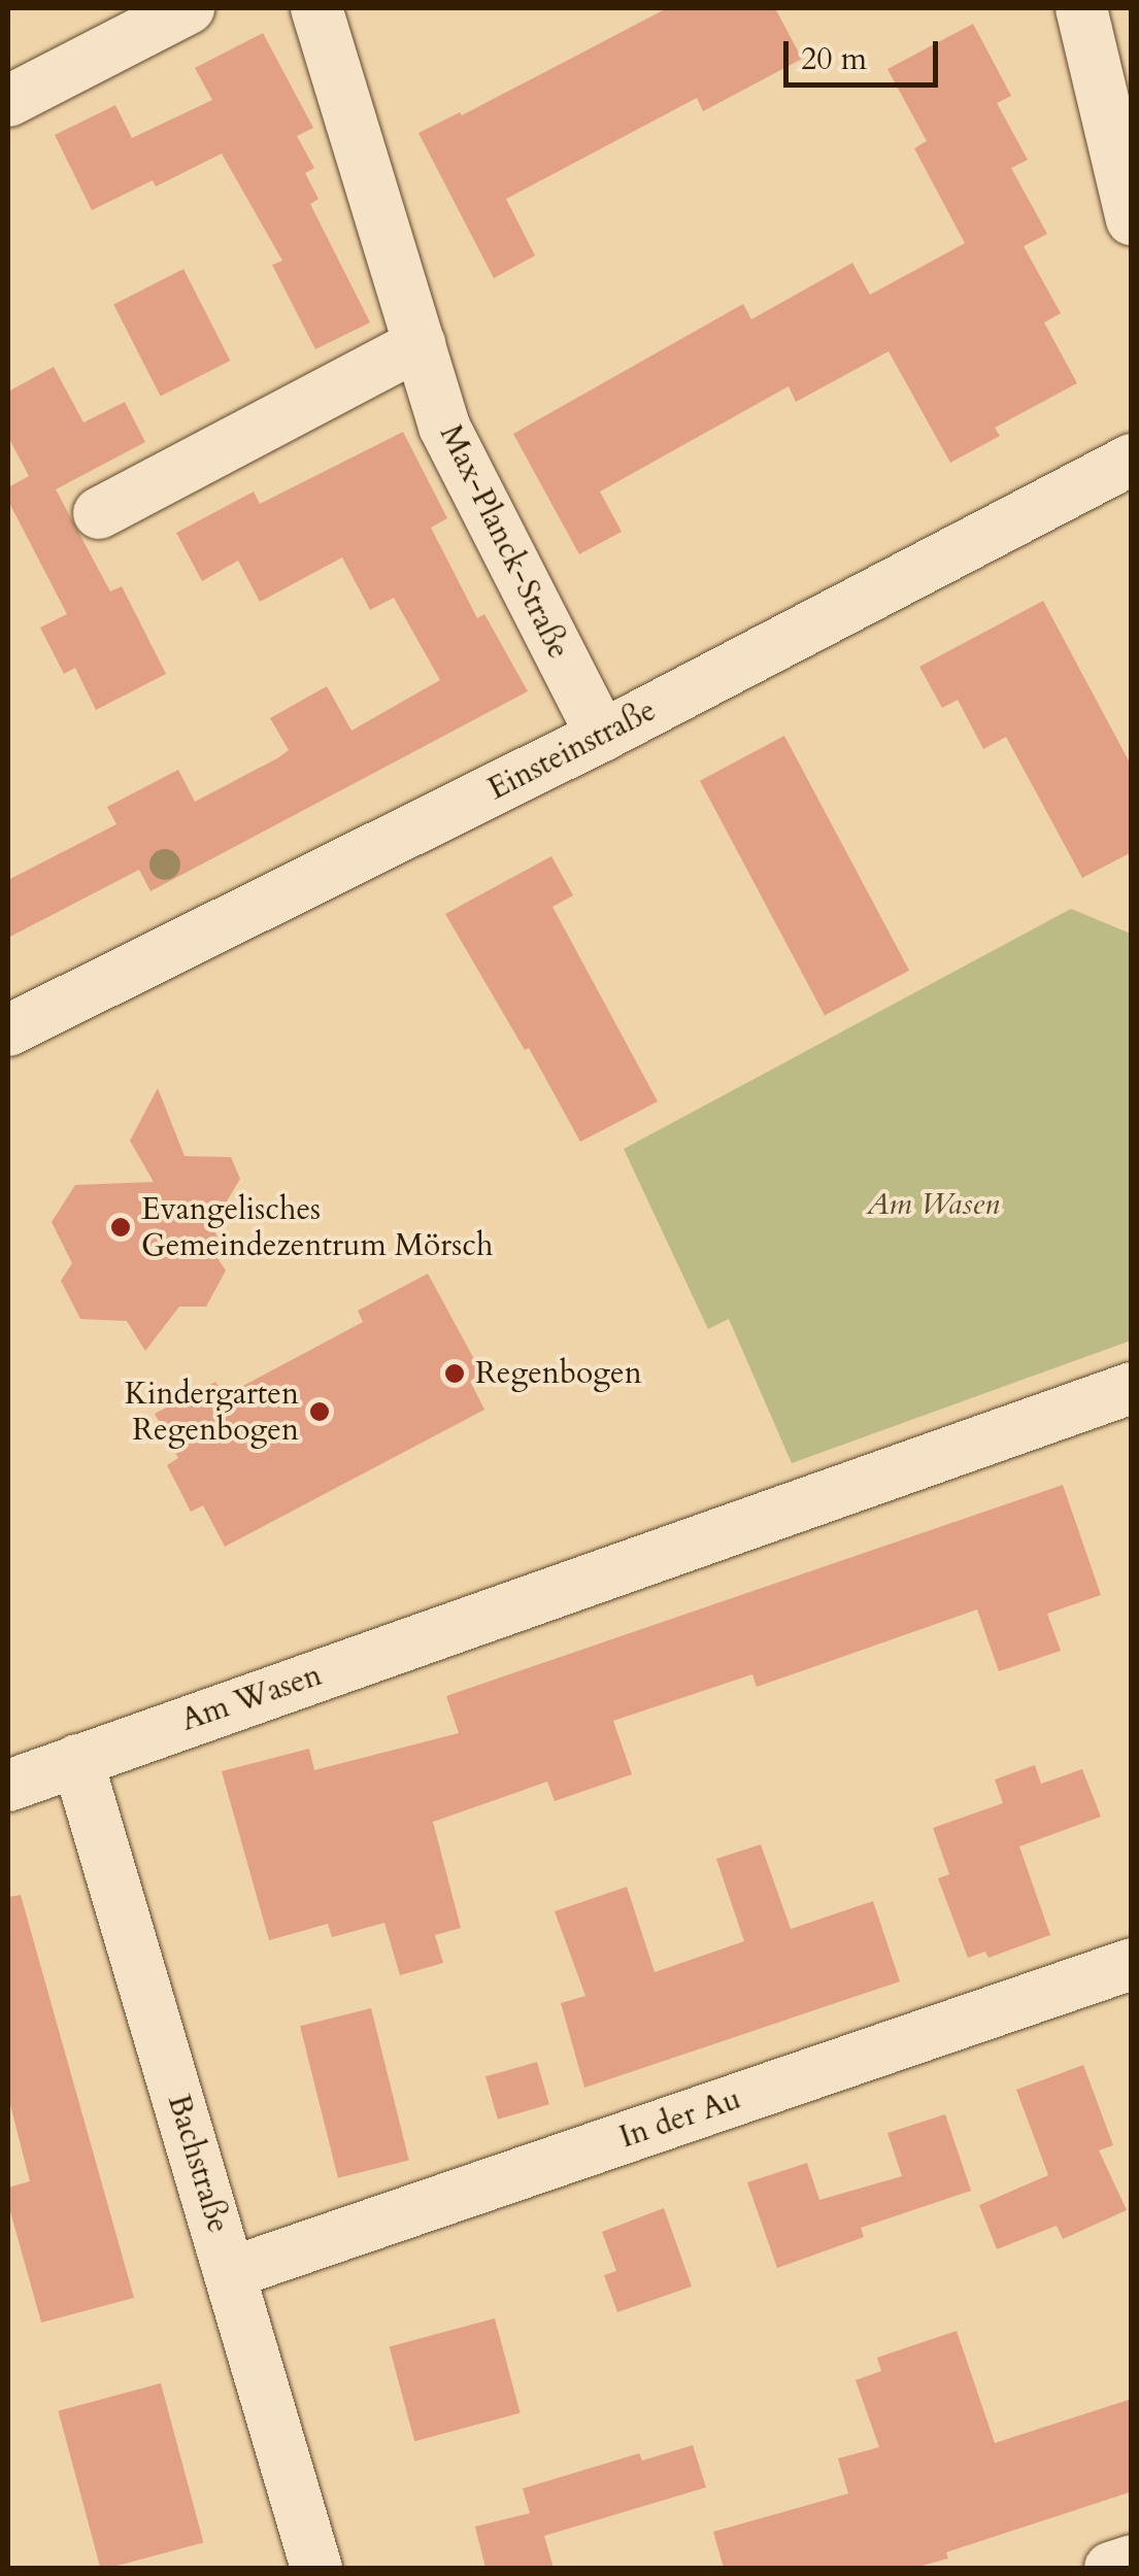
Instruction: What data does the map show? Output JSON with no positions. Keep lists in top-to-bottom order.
{
  "streets": {
    "street": [
      "Max-Planck-Straße",
      "Einsteinstraße",
      "Am Wasen",
      "In der Au",
      "Bachstraße"
    ]
  },
  "crossings": [
    ["Max-Planck-Straße", "Einsteinstraße"],
    ["Am Wasen", "Bachstraße"],
    ["In der Au", "Bachstraße"]
  ],
  "parks": ["Am Wasen"],
  "places": ["Evangelisches Gemeindezentrum Mörsch", "Regenbogen", "Kindergarten Regenbogen"],
  "scale_bar": "20 m"
}
